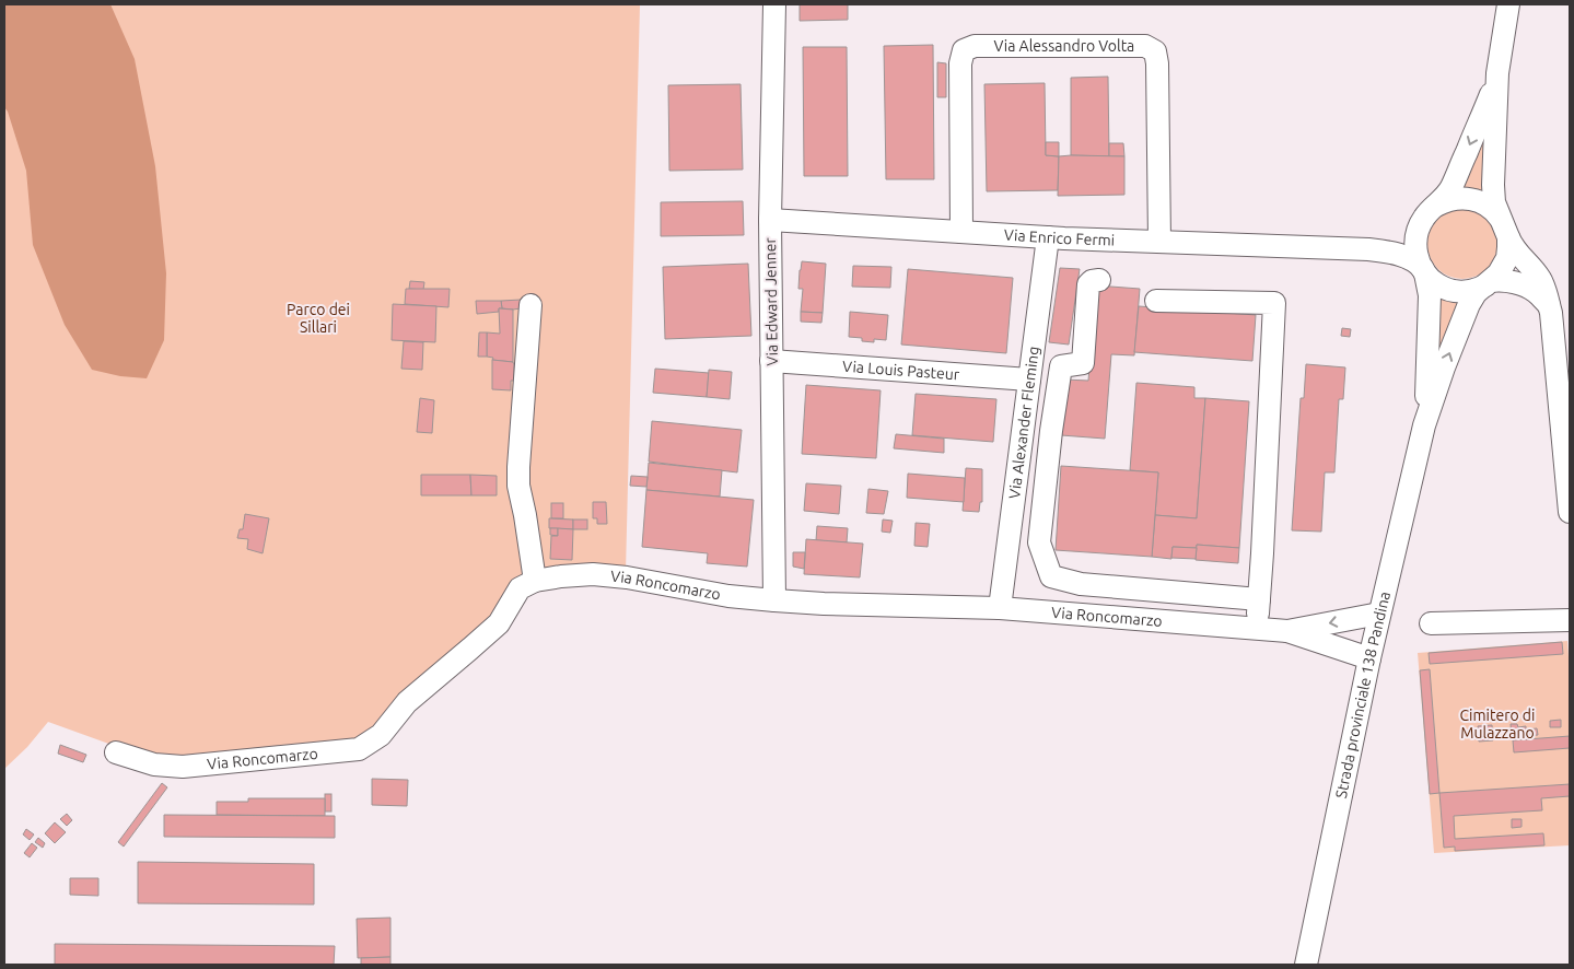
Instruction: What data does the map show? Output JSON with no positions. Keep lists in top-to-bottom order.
{
  "streets": {
    "street": [
      "Via Alessandro Volta",
      "Via Enrico Fermi",
      "Via Edward Jenner",
      "Via Louis Pasteur",
      "Via Alexander Fleming",
      "Via Roncomarzo",
      "Strada provinciale 138 Pandina"
    ]
  },
  "crossings": [
    ["Via Alessandro Volta", "Via Enrico Fermi"],
    ["Via Enrico Fermi", "Via Edward Jenner"],
    ["Via Enrico Fermi", "Via Alexander Fleming"],
    ["Via Edward Jenner", "Via Louis Pasteur"],
    ["Via Edward Jenner", "Via Roncomarzo"],
    ["Via Louis Pasteur", "Via Alexander Fleming"],
    ["Via Alexander Fleming", "Via Roncomarzo"],
    ["Via Roncomarzo", "Strada provinciale 138 Pandina"]
  ],
  "parks": ["Parco dei Sillari", "Cimitero di Mulazzano"]
}
